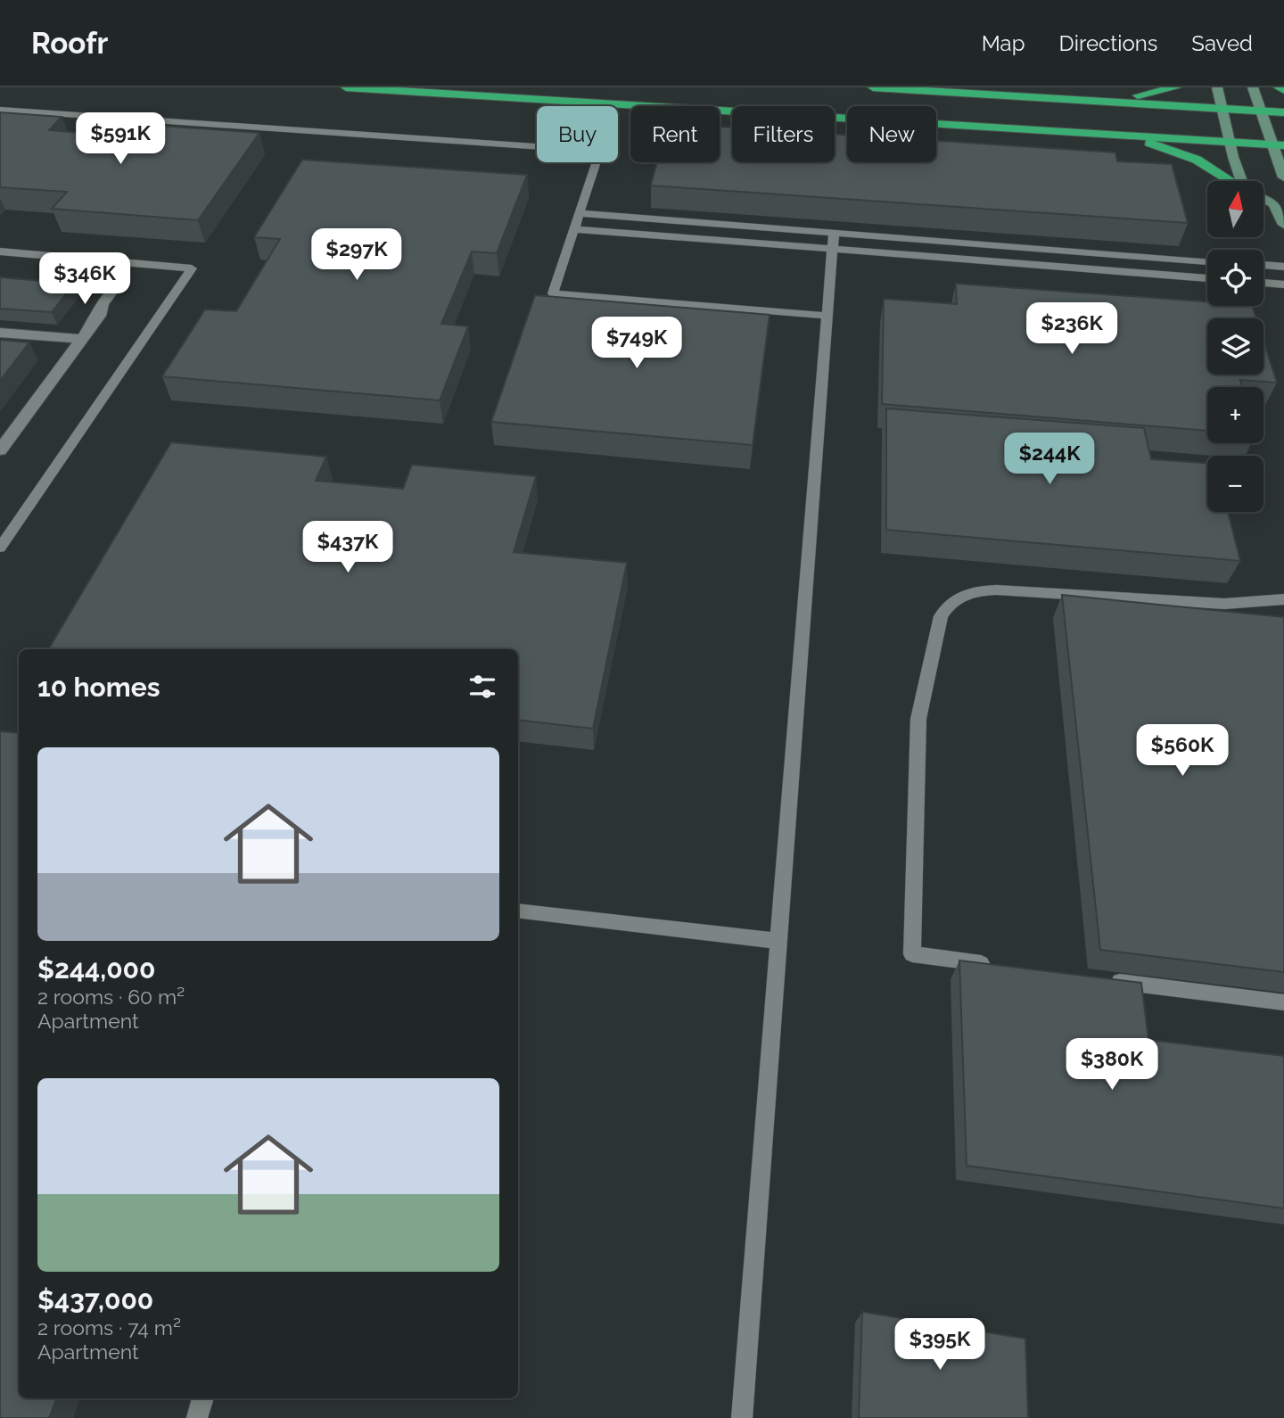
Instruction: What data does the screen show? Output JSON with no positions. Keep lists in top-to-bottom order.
{
  "north": "top",
  "page": {
    "header": "Roofr",
    "nav": ["Map", "Directions", "Saved"],
    "chip": [
      "Buy",
      "Rent",
      "Filters",
      "New"
    ],
    "price": [
      "$591K",
      "$297K",
      "$346K",
      "$236K",
      "$749K",
      "$244K",
      "$437K",
      "$560K",
      "$380K",
      "$395K"
    ],
    "map_buttons": ["+", "−"],
    "heading": "10 homes",
    "list": [
      {
        "name": "$244,000",
        "note": "2 rooms · 60 m² · Apartment"
      },
      {
        "name": "$437,000",
        "note": "2 rooms · 74 m² · Apartment"
      }
    ]
  }
}
